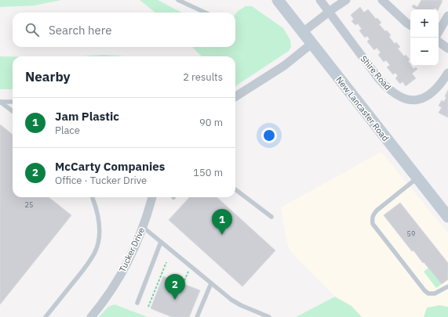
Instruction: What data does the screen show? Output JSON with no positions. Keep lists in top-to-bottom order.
{
  "streets": {
    "main road": ["New Lancaster Road"],
    "street": ["Shire Road", "Tucker Drive"]
  },
  "house_numbers": ["25", "59"],
  "page": {
    "map_buttons": ["+", "−"],
    "search": "Search here",
    "heading": ["Nearby", "2 results"],
    "list": [
      {
        "mark": "1",
        "name": "Jam Plastic",
        "note": "Place",
        "value": "90 m"
      },
      {
        "mark": "2",
        "name": "McCarty Companies",
        "note": "Office · Tucker Drive",
        "value": "150 m"
      }
    ],
    "pins": ["1", "2"]
  }
}
